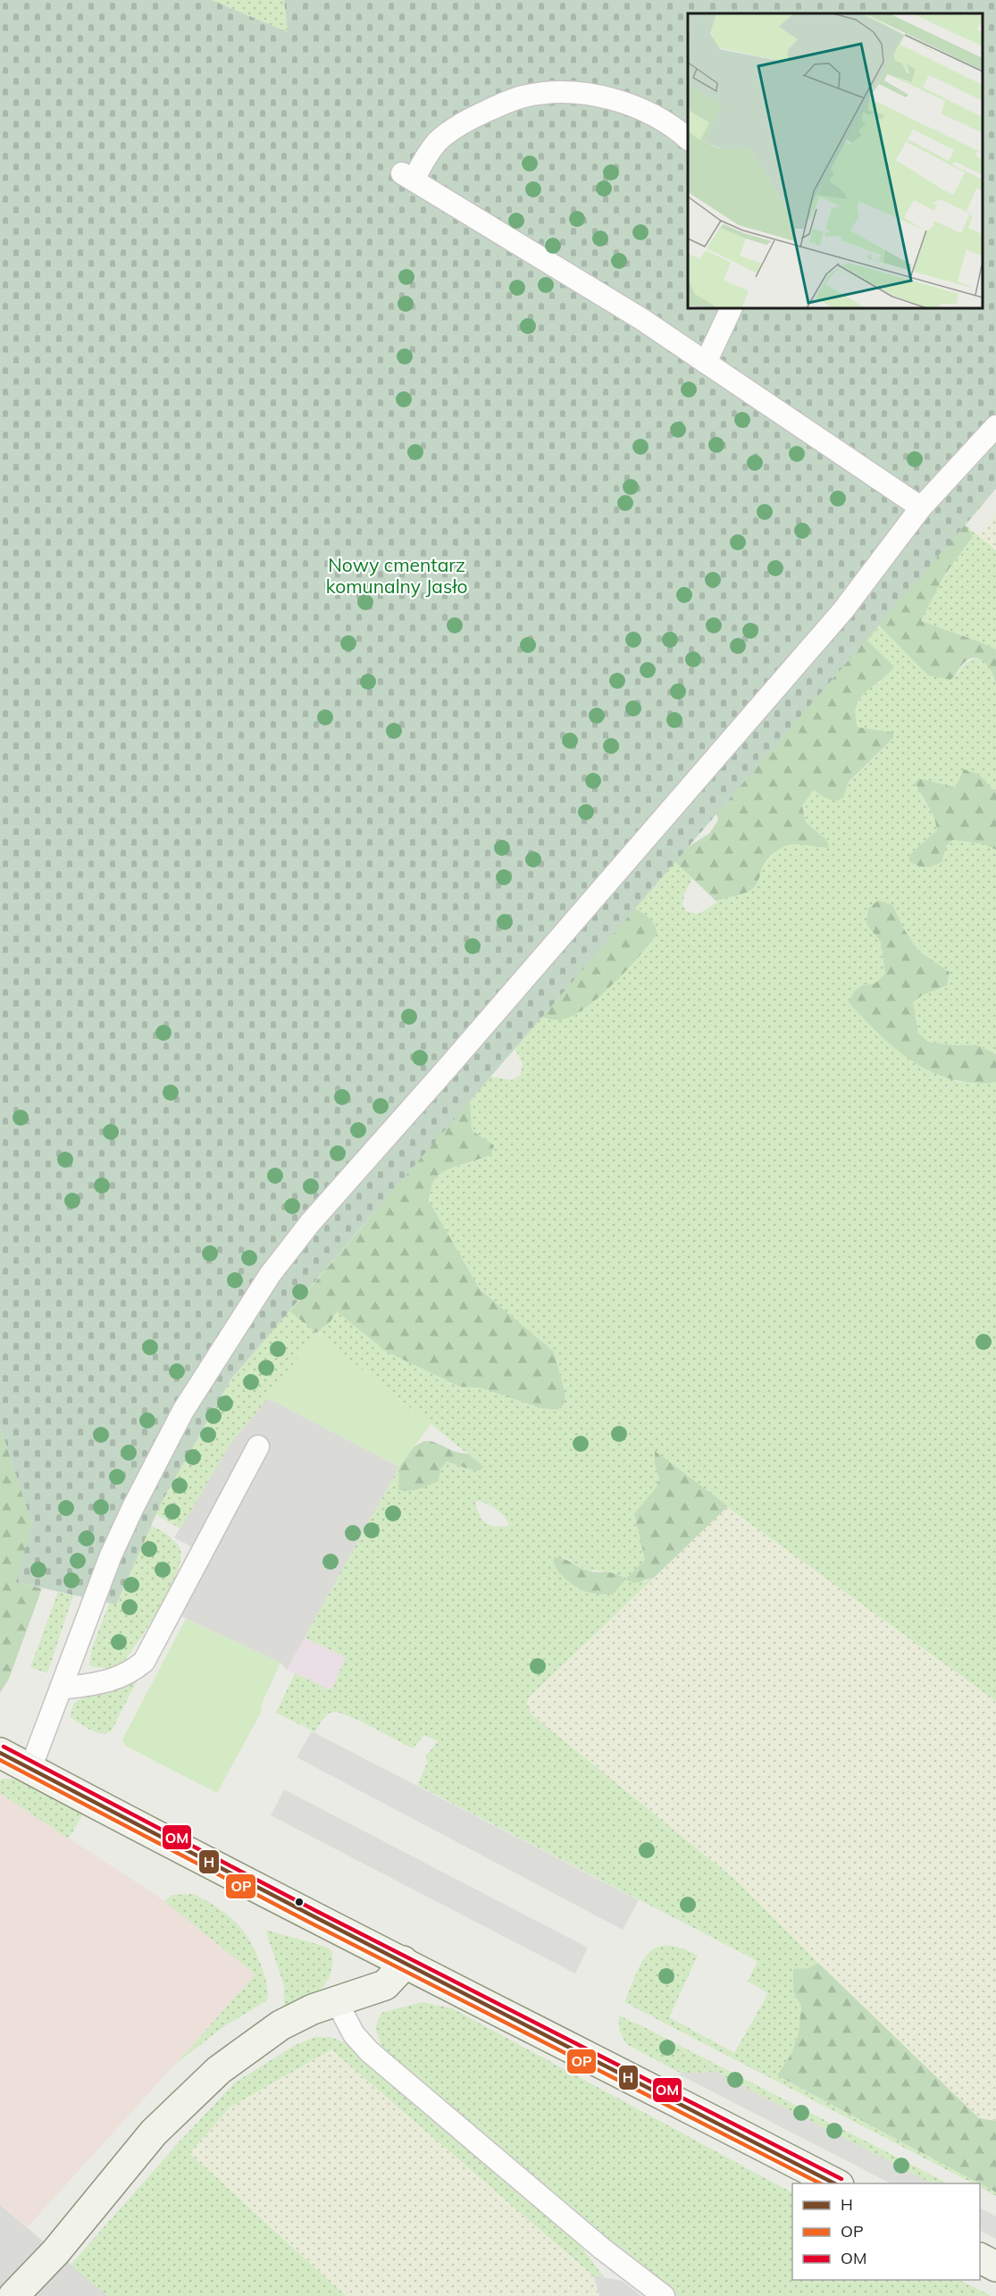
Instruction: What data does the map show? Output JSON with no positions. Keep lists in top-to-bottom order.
{
  "parks": ["Nowy cmentarz komunalny Jasło"],
  "lines": ["transit line OM", "transit line H", "transit line OP"],
  "legend": ["H", "OP", "OM"]
}
